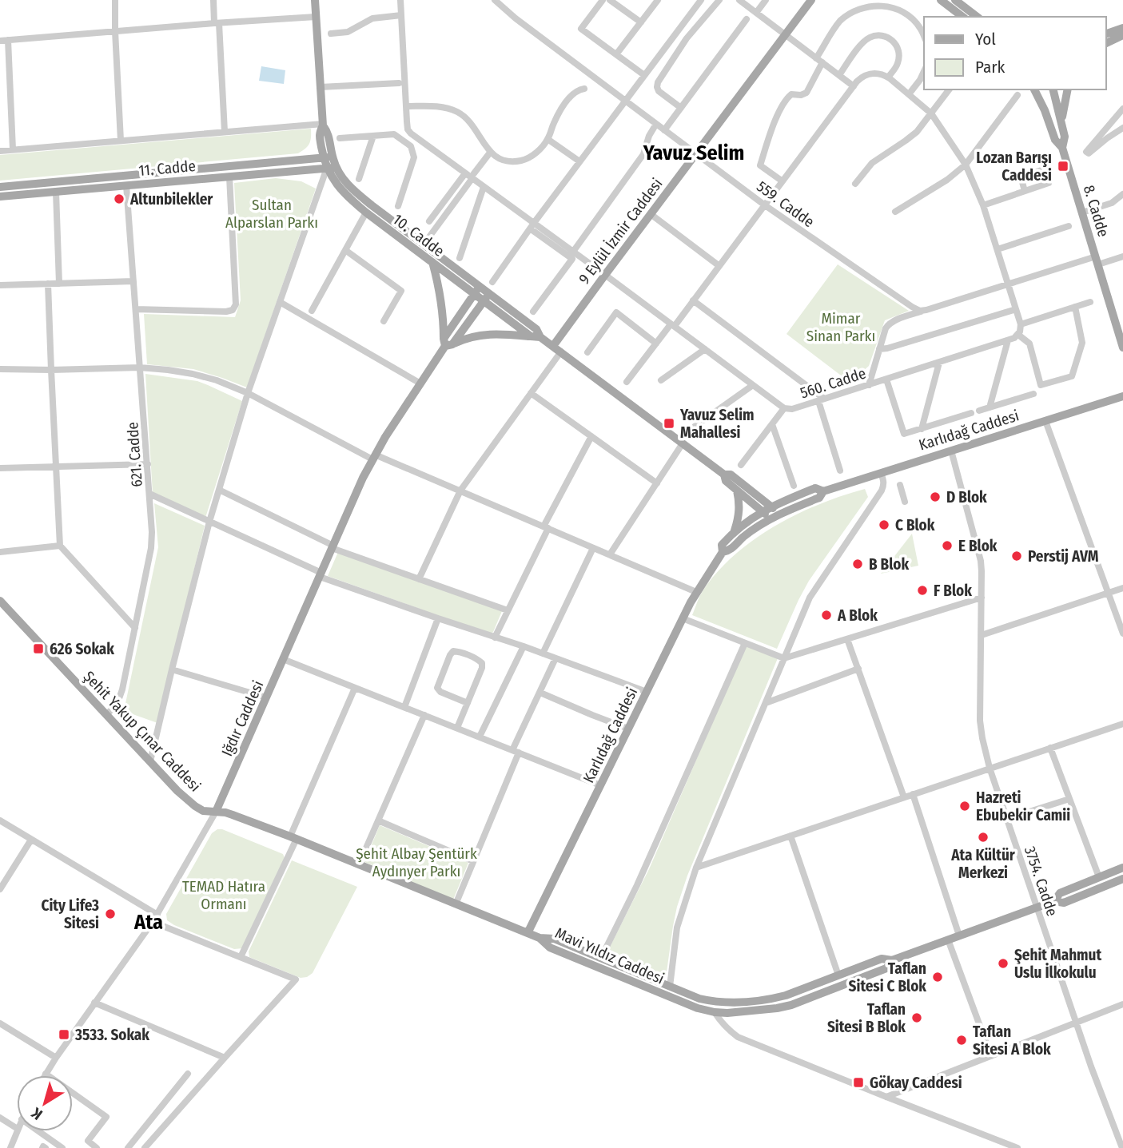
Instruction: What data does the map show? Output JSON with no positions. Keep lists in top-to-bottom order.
{
  "streets": {
    "main road": [
      "11. Cadde",
      "8. Cadde",
      "9 Eylül İzmir Caddesi",
      "10. Cadde",
      "Karlıdağ Caddesi",
      "Iğdır Caddesi",
      "Şehit Yakup Çınar Caddesi",
      "Mavi Yıldız Caddesi"
    ],
    "street": [
      "559. Cadde",
      "560. Cadde",
      "621. Cadde",
      "3754. Cadde"
    ]
  },
  "crossings": [
    ["11. Cadde", "10. Cadde"],
    ["11. Cadde", "621. Cadde"],
    ["559. Cadde", "9 Eylül İzmir Caddesi"],
    ["9 Eylül İzmir Caddesi", "10. Cadde"],
    ["9 Eylül İzmir Caddesi", "560. Cadde"],
    ["10. Cadde", "Karlıdağ Caddesi"],
    ["10. Cadde", "Iğdır Caddesi"],
    ["Karlıdağ Caddesi", "Şehit Yakup Çınar Caddesi"],
    ["Karlıdağ Caddesi", "3754. Cadde"],
    ["621. Cadde", "Şehit Yakup Çınar Caddesi"],
    ["Iğdır Caddesi", "Şehit Yakup Çınar Caddesi"],
    ["Şehit Yakup Çınar Caddesi", "Mavi Yıldız Caddesi"],
    ["3754. Cadde", "Mavi Yıldız Caddesi"]
  ],
  "districts": ["Yavuz Selim", "Ata"],
  "parks": [
    "Sultan Alparslan Parkı",
    "Mimar Sinan Parkı",
    "Şehit Albay Şentürk Aydınyer Parkı",
    "TEMAD Hatıra Ormanı"
  ],
  "places": {
    "transit": [
      "Lozan Barışı Caddesi",
      "Yavuz Selim Mahallesi",
      "626 Sokak",
      "3533. Sokak",
      "Gökay Caddesi"
    ],
    "other": [
      "Altunbilekler",
      "D Blok",
      "C Blok",
      "E Blok",
      "Perstij AVM",
      "B Blok",
      "F Blok",
      "A Blok",
      "Hazreti Ebubekir Camii",
      "Ata Kültür Merkezi",
      "City Life3 Sitesi",
      "Şehit Mahmut Uslu İlkokulu",
      "Taflan Sitesi C Blok",
      "Taflan Sitesi B Blok",
      "Taflan Sitesi A Blok"
    ]
  },
  "legend": ["Yol", "Park"],
  "north": "bottom left"
}
